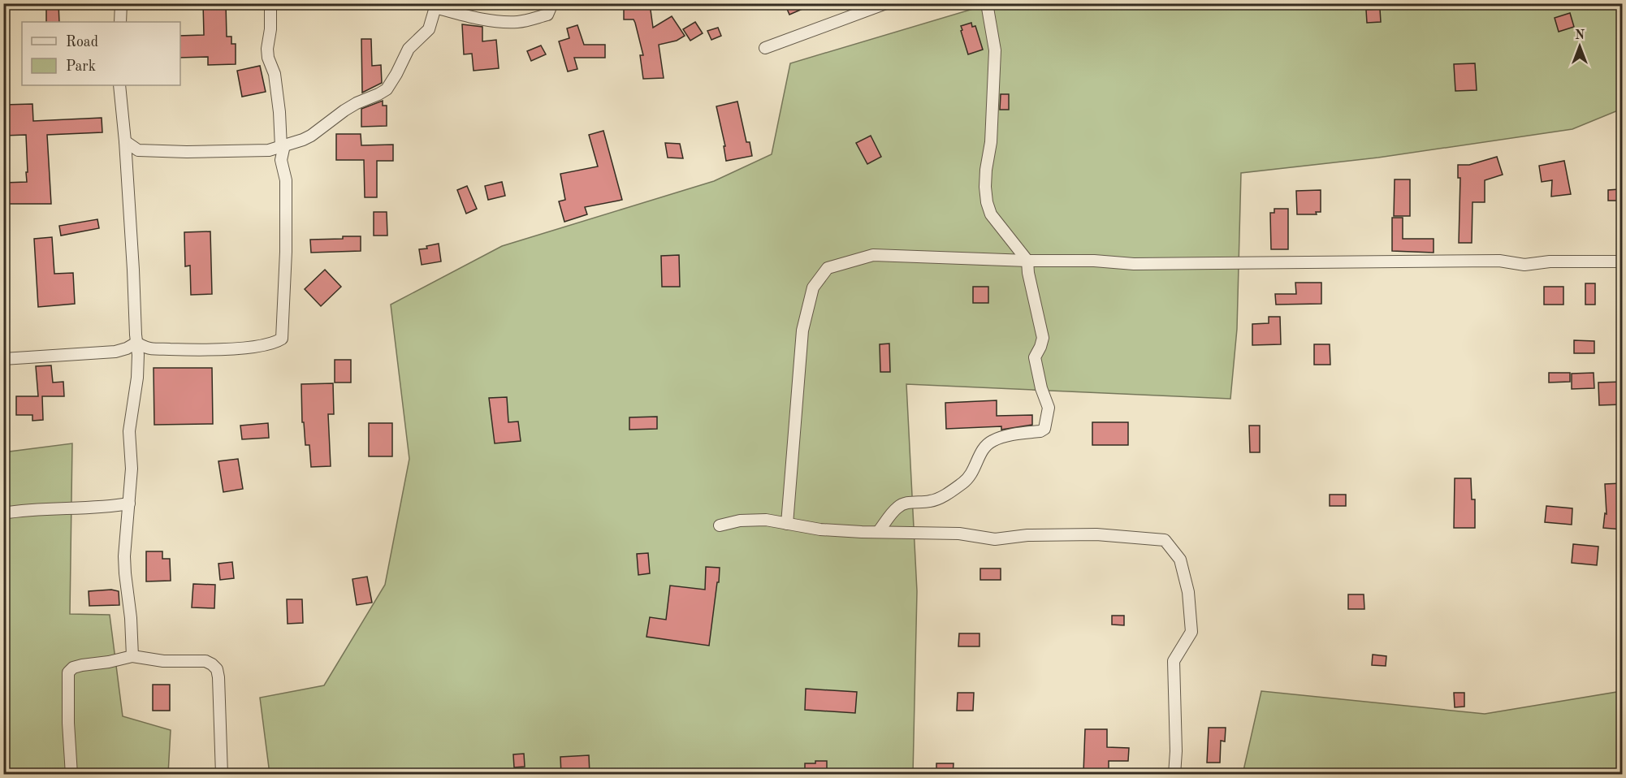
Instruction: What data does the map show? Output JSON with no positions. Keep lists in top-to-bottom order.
{
  "legend": ["Road", "Park"],
  "north": "top"
}
